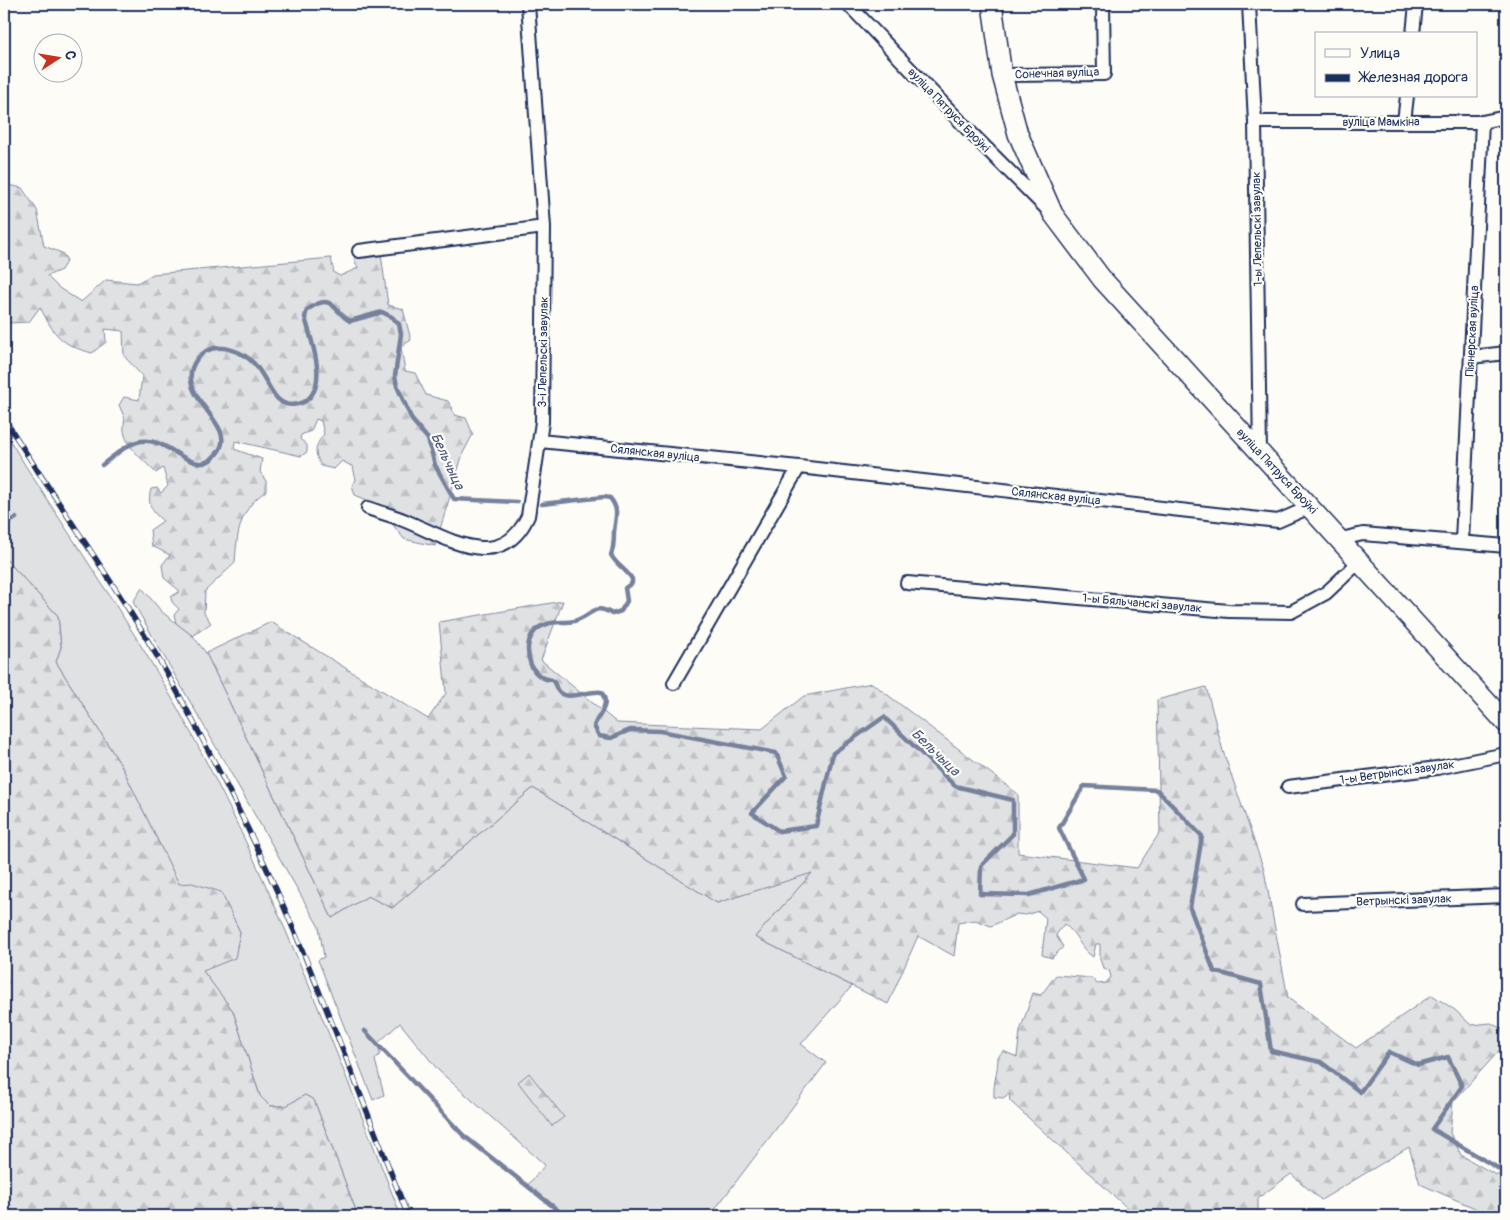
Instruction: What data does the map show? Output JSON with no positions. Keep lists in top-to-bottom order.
{
  "streets": {
    "main road": ["вуліца Пятруся Броўкі"],
    "street": [
      "Сонечная вуліца",
      "вуліца Мамкіна",
      "1-ы Лепельскі завулак",
      "Піянерская вуліца",
      "3-і Лепельскі завулак",
      "Сялянская вуліца",
      "1-ы Бяльчанскі завулак",
      "1-ы Ветрынскі завулак",
      "Ветрынскі завулак"
    ]
  },
  "crossings": [
    ["Сонечная вуліца", "вуліца Пятруся Броўкі"],
    ["вуліца Пятруся Броўкі", "1-ы Лепельскі завулак"],
    ["вуліца Пятруся Броўкі", "Сялянская вуліца"],
    ["вуліца Пятруся Броўкі", "1-ы Бяльчанскі завулак"],
    ["вуліца Мамкіна", "1-ы Лепельскі завулак"],
    ["вуліца Мамкіна", "Піянерская вуліца"],
    ["3-і Лепельскі завулак", "Сялянская вуліца"]
  ],
  "water": ["Бельчыца"],
  "legend": ["Улица", "Железная дорога"],
  "north": "right"
}
